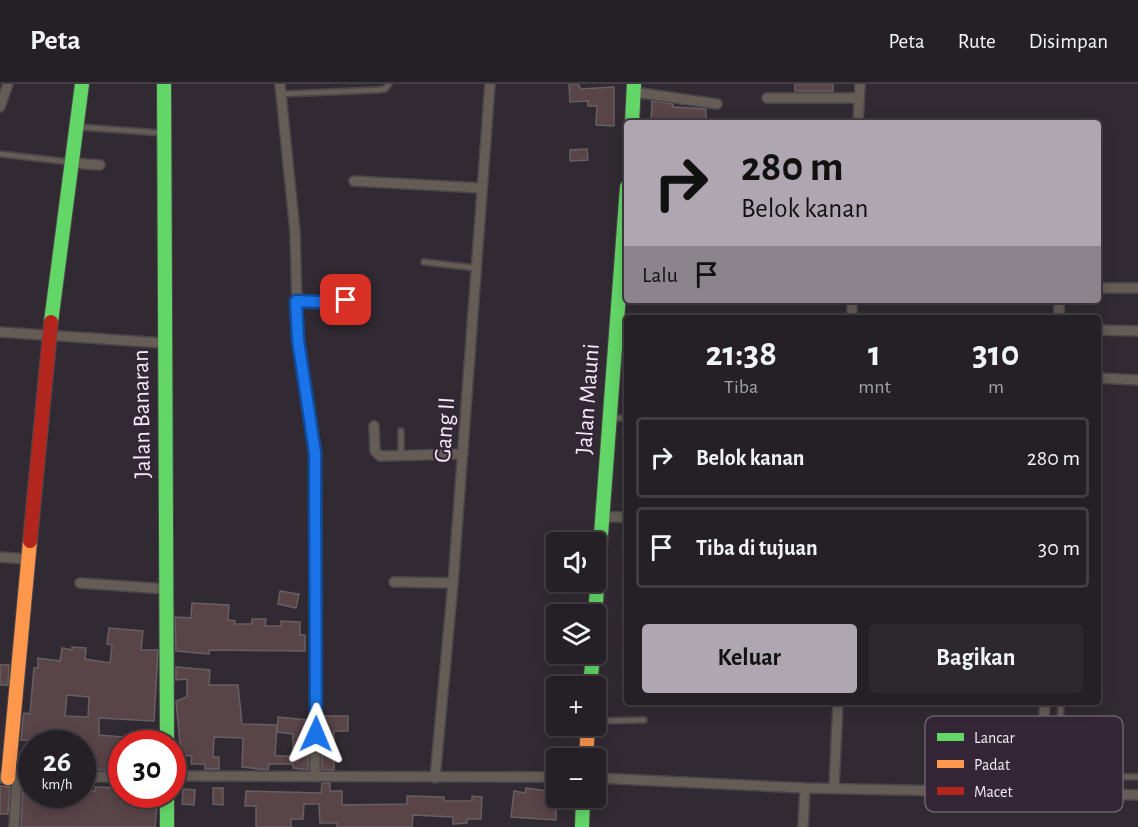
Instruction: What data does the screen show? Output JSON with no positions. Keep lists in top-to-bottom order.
{
  "streets": {
    "street": ["Jalan Mauni", "Jalan Banaran", "Gang II"]
  },
  "legend": ["Lancar", "Padat", "Macet"],
  "page": {
    "header": "Peta",
    "nav": ["Peta", "Rute", "Disimpan"],
    "turn": ["280 m", "Belok kanan"],
    "then": "Lalu",
    "eta": [
      "21:38",
      "Tiba",
      "1",
      "mnt",
      "310",
      "m"
    ],
    "list": [
      {
        "name": "Belok kanan",
        "value": "280 m"
      },
      {
        "name": "Tiba di tujuan",
        "value": "30 m"
      }
    ],
    "map_buttons": ["+", "−"],
    "buttons": ["Keluar", "Bagikan"],
    "speed": "26 km/h",
    "limit": "30"
  }
}
